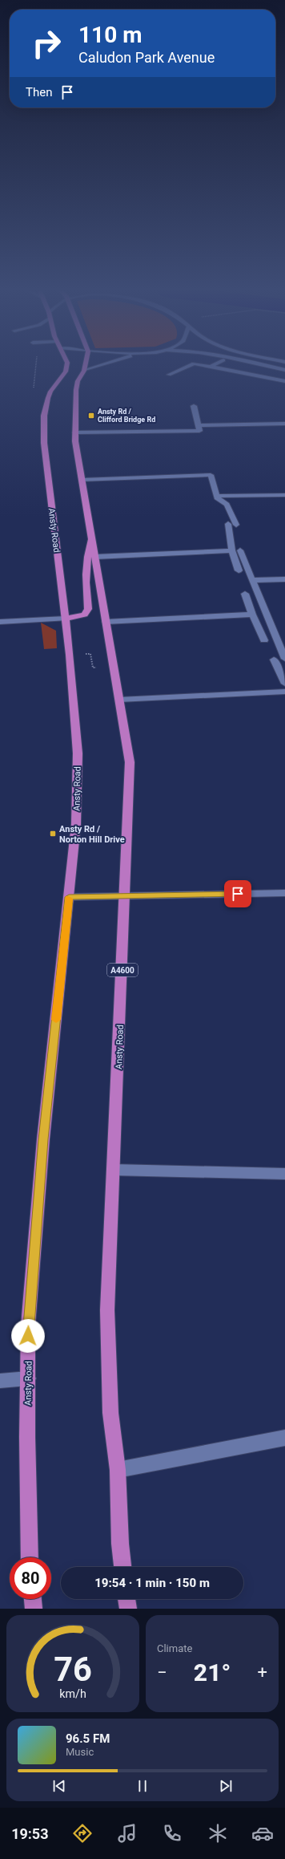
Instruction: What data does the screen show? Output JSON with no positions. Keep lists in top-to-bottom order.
{
  "streets": {
    "highway": ["Ansty Road", "A4600"]
  },
  "crossings": [
    ["Ansty Road", "A4600"]
  ],
  "places": {
    "transit": ["Ansty Rd / Clifford Bridge Rd", "Ansty Rd / Norton Hill Drive"]
  },
  "page": {
    "turn": ["110 m", "Caludon Park Avenue"],
    "then": "Then",
    "limit": "80",
    "trip": "19:54 · 1 min · 150 m",
    "tile": "Climate",
    "heat": ["−", "21°", "+"],
    "song": ["96.5 FM", "Music"],
    "tabs": "19:53",
    "gauge": ["76", "km/h"]
  }
}
